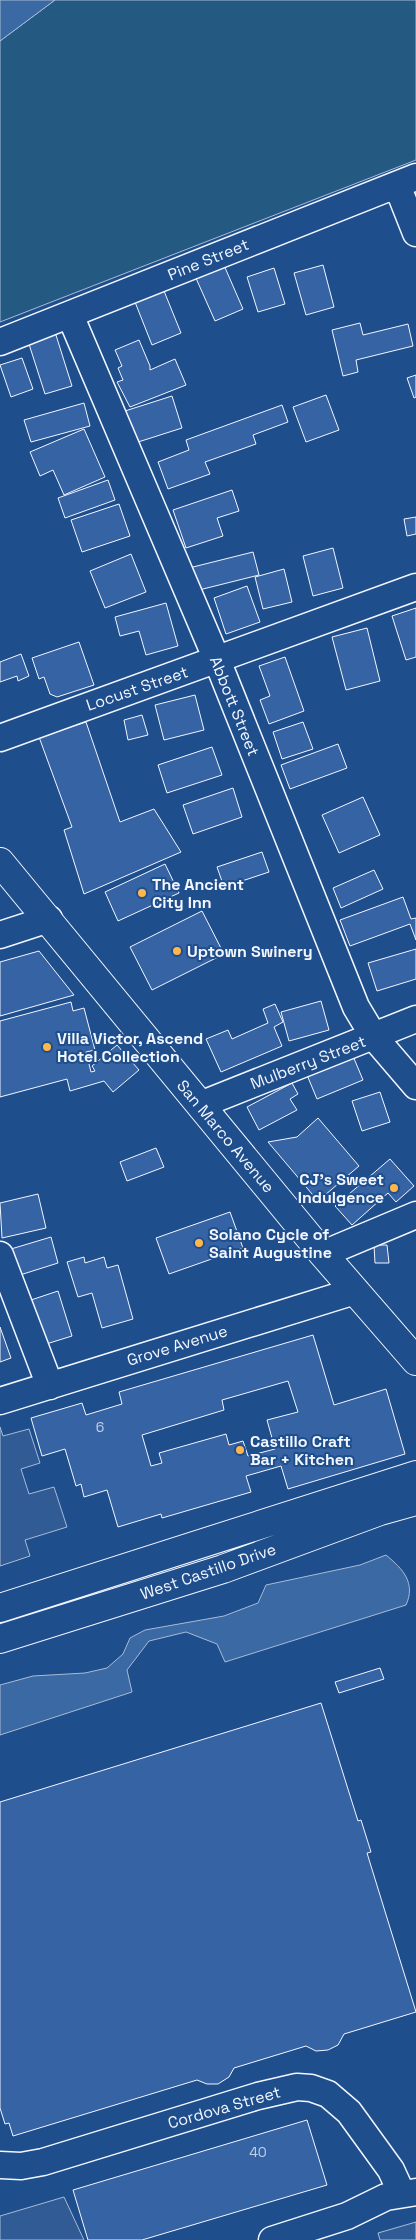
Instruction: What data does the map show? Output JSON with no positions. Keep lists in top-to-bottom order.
{
  "streets": {
    "main road": ["San Marco Avenue", "West Castillo Drive"],
    "street": [
      "Pine Street",
      "Locust Street",
      "Abbott Street",
      "Mulberry Street",
      "Grove Avenue",
      "Cordova Street"
    ]
  },
  "crossings": [
    ["Pine Street", "Abbott Street"],
    ["Locust Street", "Abbott Street"],
    ["Abbott Street", "Mulberry Street"],
    ["Mulberry Street", "San Marco Avenue"],
    ["San Marco Avenue", "Grove Avenue"]
  ],
  "places": [
    "The Ancient City Inn",
    "Uptown Swinery",
    "Villa Victor, Ascend Hotel Collection",
    "CJ's Sweet Indulgence",
    "Solano Cycle of Saint Augustine",
    "Castillo Craft Bar + Kitchen"
  ],
  "house_numbers": ["6", "40"]
}
